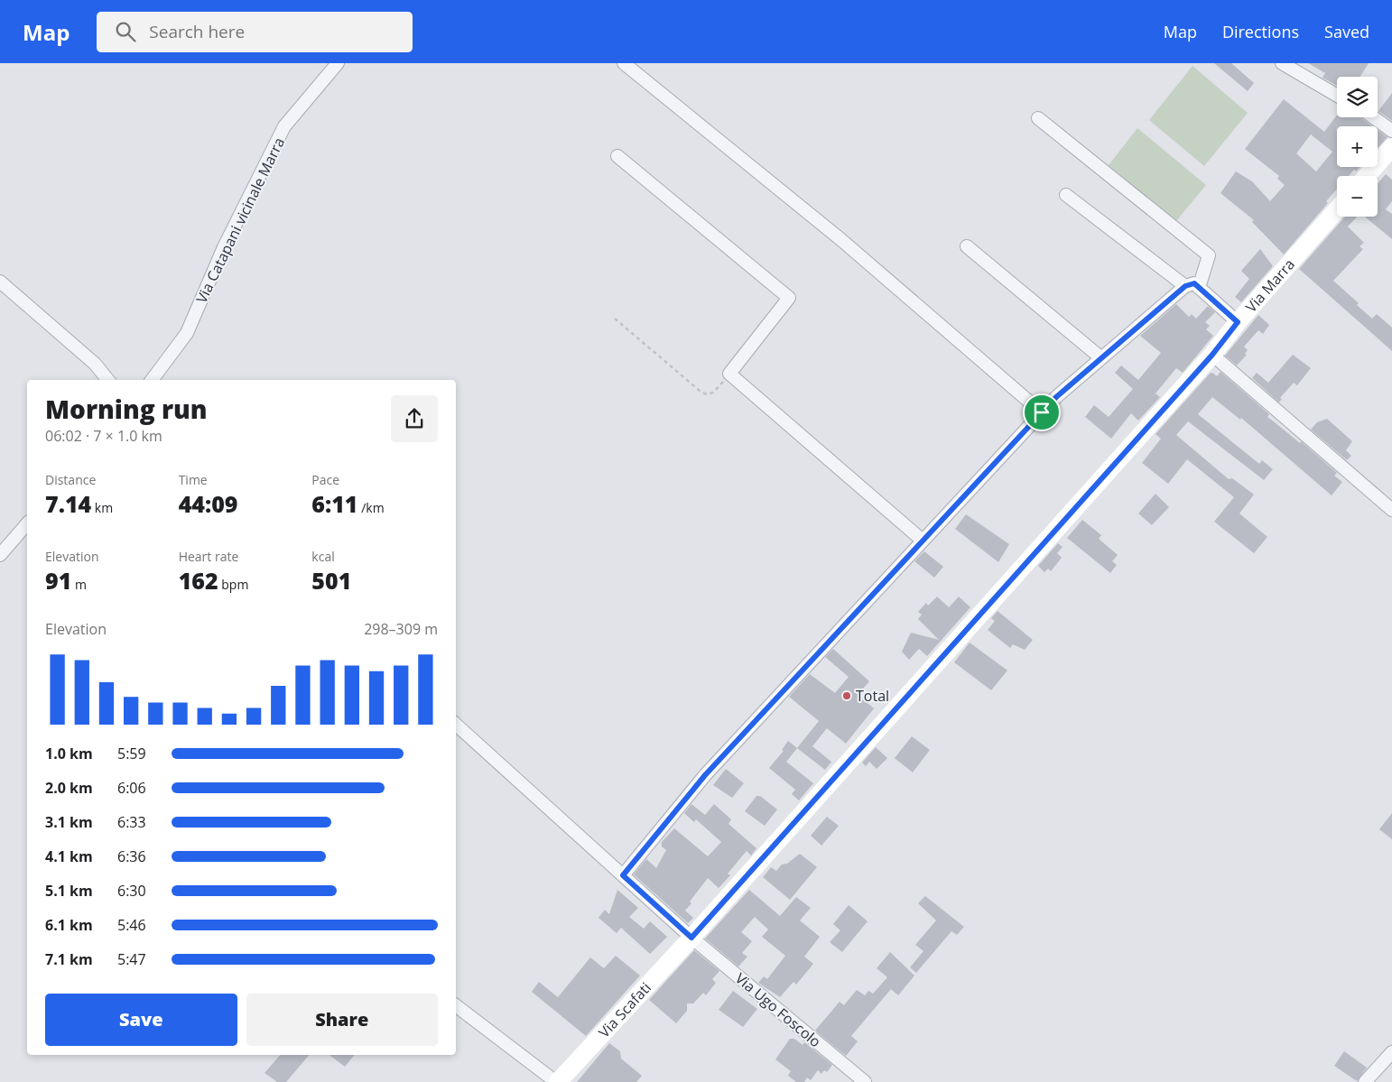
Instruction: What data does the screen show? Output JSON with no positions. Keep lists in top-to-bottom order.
{
  "streets": {
    "main road": ["Via Marra", "Via Scafati"],
    "street": ["Via Catapani vicinale Marra", "Via Ugo Foscolo"]
  },
  "crossings": [
    ["Via Marra", "Via Scafati"],
    ["Via Marra", "Via Ugo Foscolo"],
    ["Via Scafati", "Via Ugo Foscolo"]
  ],
  "places": ["Total"],
  "page": {
    "header": "Map",
    "search": "Search here",
    "nav": ["Map", "Directions", "Saved"],
    "map_buttons": ["+", "−"],
    "heading": ["Morning run", "06:02 · 7 × 1.0 km"],
    "stats": [
      ["Distance", "7.14 km"],
      ["Time", "44:09"],
      ["Pace", "6:11 /km"],
      ["Elevation", "91 m"],
      ["Heart rate", "162 bpm"],
      ["kcal", "501"]
    ],
    "chart": ["Elevation", "298–309 m"],
    "list": [
      {
        "name": "1.0 km",
        "note": "5:59"
      },
      {
        "name": "2.0 km",
        "note": "6:06"
      },
      {
        "name": "3.1 km",
        "note": "6:33"
      },
      {
        "name": "4.1 km",
        "note": "6:36"
      },
      {
        "name": "5.1 km",
        "note": "6:30"
      },
      {
        "name": "6.1 km",
        "note": "5:46"
      },
      {
        "name": "7.1 km",
        "note": "5:47"
      }
    ],
    "buttons": ["Save", "Share"]
  }
}
